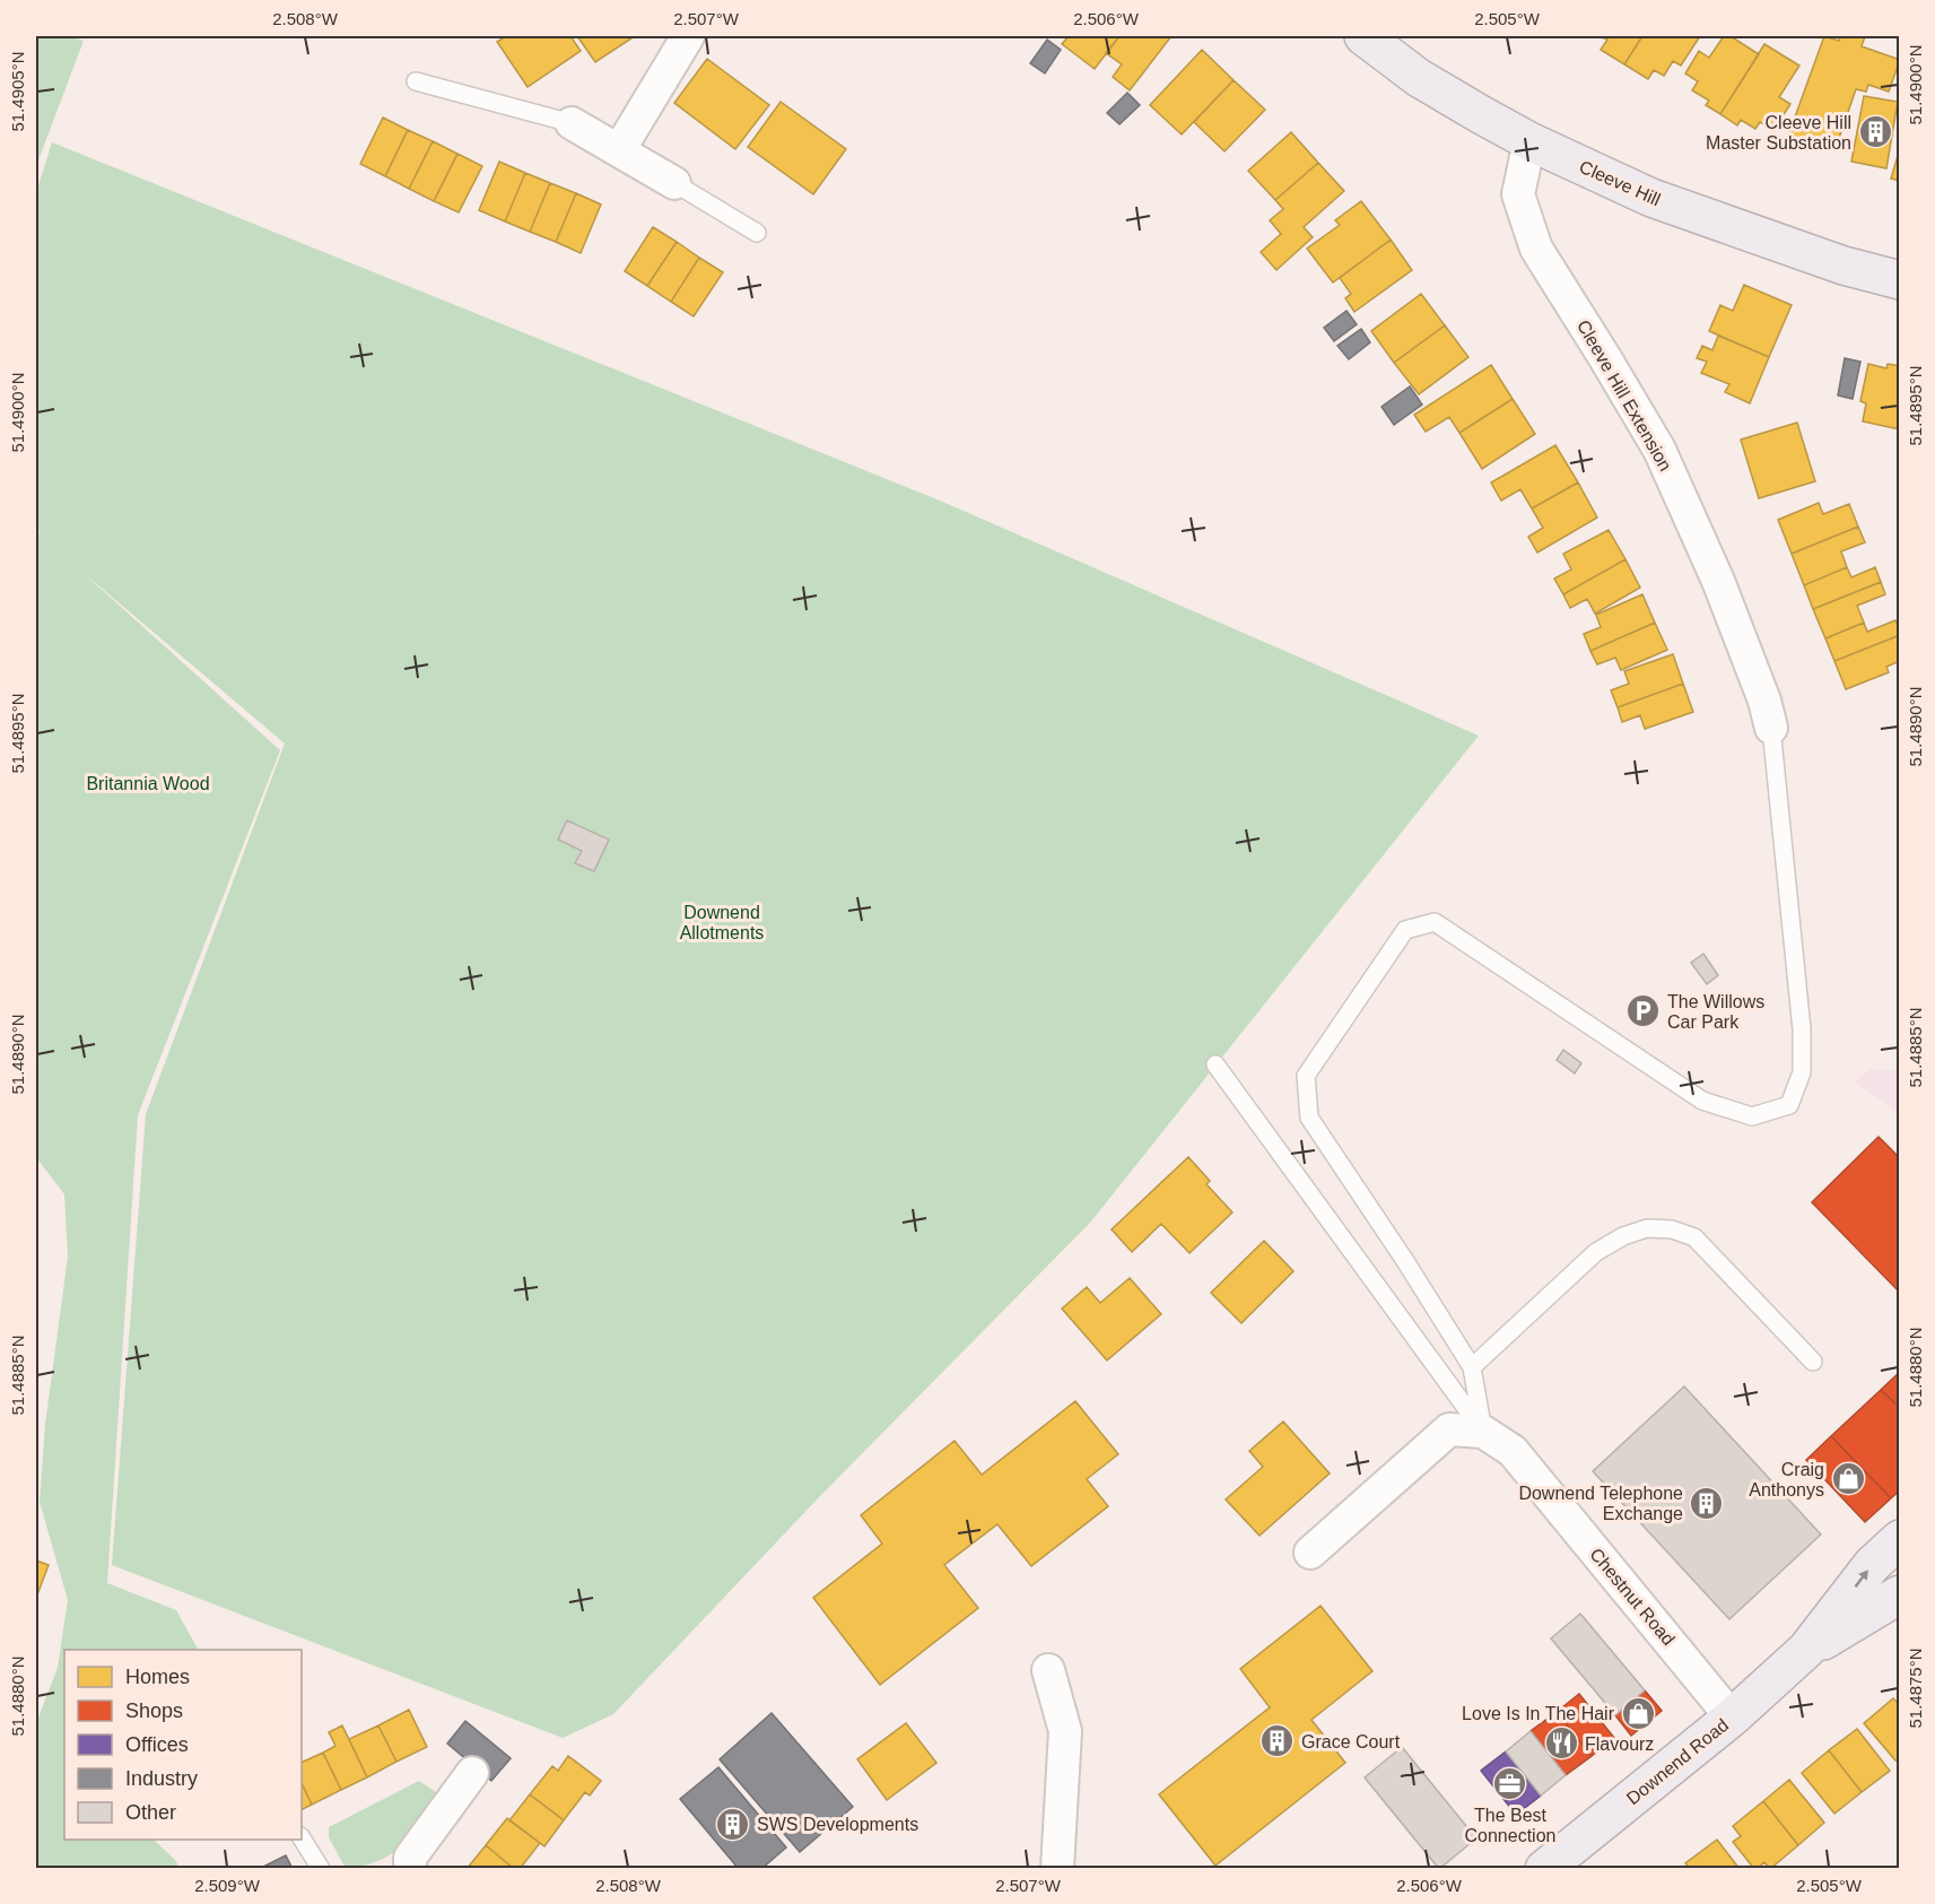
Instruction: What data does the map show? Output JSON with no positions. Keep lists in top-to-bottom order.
{
  "streets": {
    "main road": ["Cleeve Hill", "Downend Road"],
    "street": ["Cleeve Hill Extension", "Chestnut Road"]
  },
  "crossings": [
    ["Cleeve Hill", "Cleeve Hill Extension"],
    ["Chestnut Road", "Downend Road"]
  ],
  "parks": ["Britannia Wood", "Downend Allotments"],
  "places": {
    "building": [
      "Cleeve Hill Master Substation",
      "Downend Telephone Exchange",
      "Grace Court",
      "SWS Developments"
    ],
    "parking": ["The Willows Car Park"],
    "shop": ["Craig Anthonys", "Love Is In The Hair"],
    "restaurant": ["Flavourz"],
    "office": ["The Best Connection"]
  },
  "legend": [
    "Homes",
    "Shops",
    "Offices",
    "Industry",
    "Other"
  ],
  "coordinates": [
    "2.508°W",
    "2.507°W",
    "2.506°W",
    "2.505°W",
    "51.4900°N",
    "51.4905°N",
    "51.4895°N",
    "51.4890°N",
    "51.4885°N",
    "51.4880°N",
    "51.4875°N",
    "2.509°W"
  ]
}
